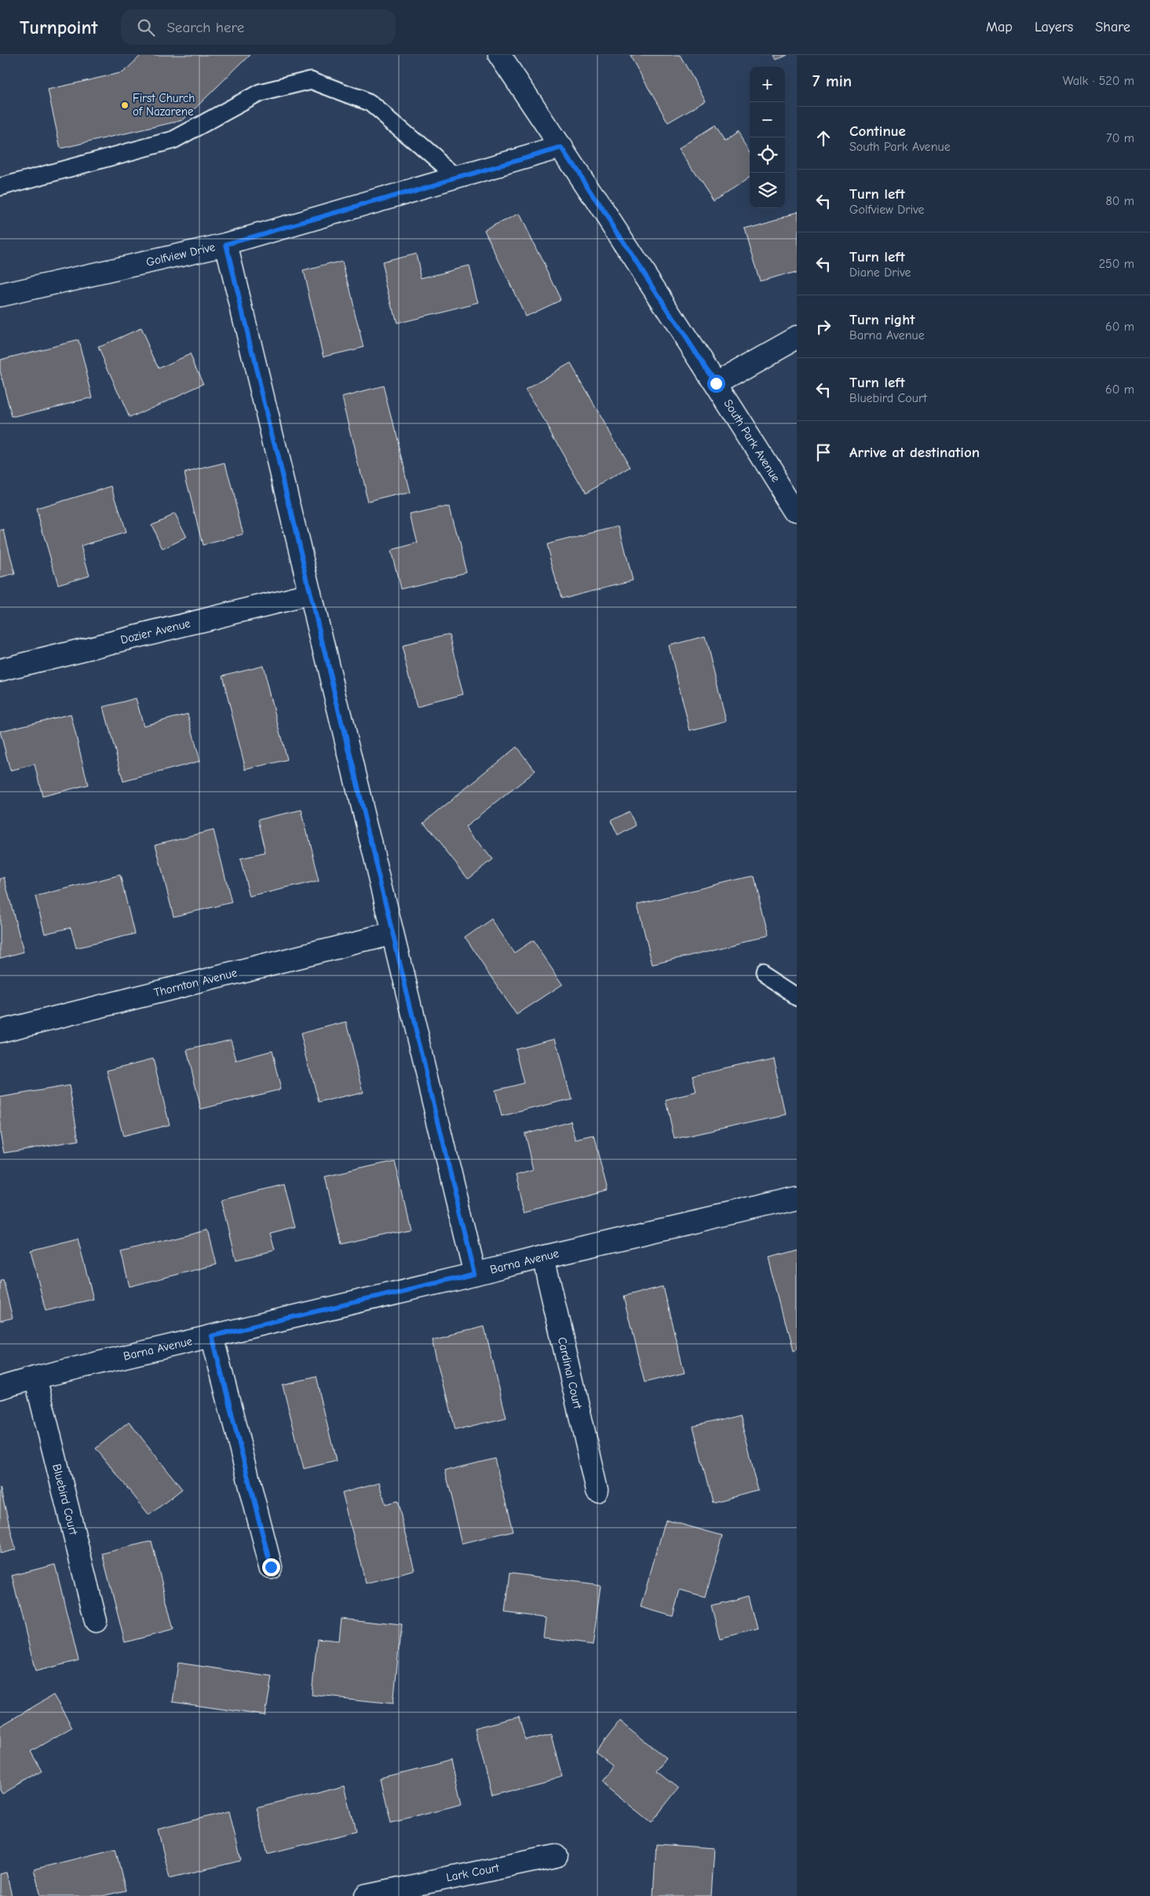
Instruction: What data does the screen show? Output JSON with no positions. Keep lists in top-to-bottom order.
{
  "streets": {
    "street": [
      "Golfview Drive",
      "South Park Avenue",
      "Dozier Avenue",
      "Thornton Avenue",
      "Barna Avenue",
      "Cardinal Court",
      "Bluebird Court",
      "Lark Court"
    ]
  },
  "crossings": [
    ["Golfview Drive", "South Park Avenue"],
    ["Barna Avenue", "Cardinal Court"],
    ["Barna Avenue", "Bluebird Court"]
  ],
  "places": ["First Church of Nazarene"],
  "page": {
    "header": "Turnpoint",
    "search": "Search here",
    "nav": ["Map", "Layers", "Share"],
    "heading": ["7 min", "Walk · 520 m"],
    "map_buttons": ["+", "−"],
    "list": [
      ["Continue", "South Park Avenue", "70 m"],
      ["Turn left", "Golfview Drive", "80 m"],
      ["Turn left", "Diane Drive", "250 m"],
      ["Turn right", "Barna Avenue", "60 m"],
      ["Turn left", "Bluebird Court", "60 m"],
      "Arrive at destination"
    ]
  }
}
